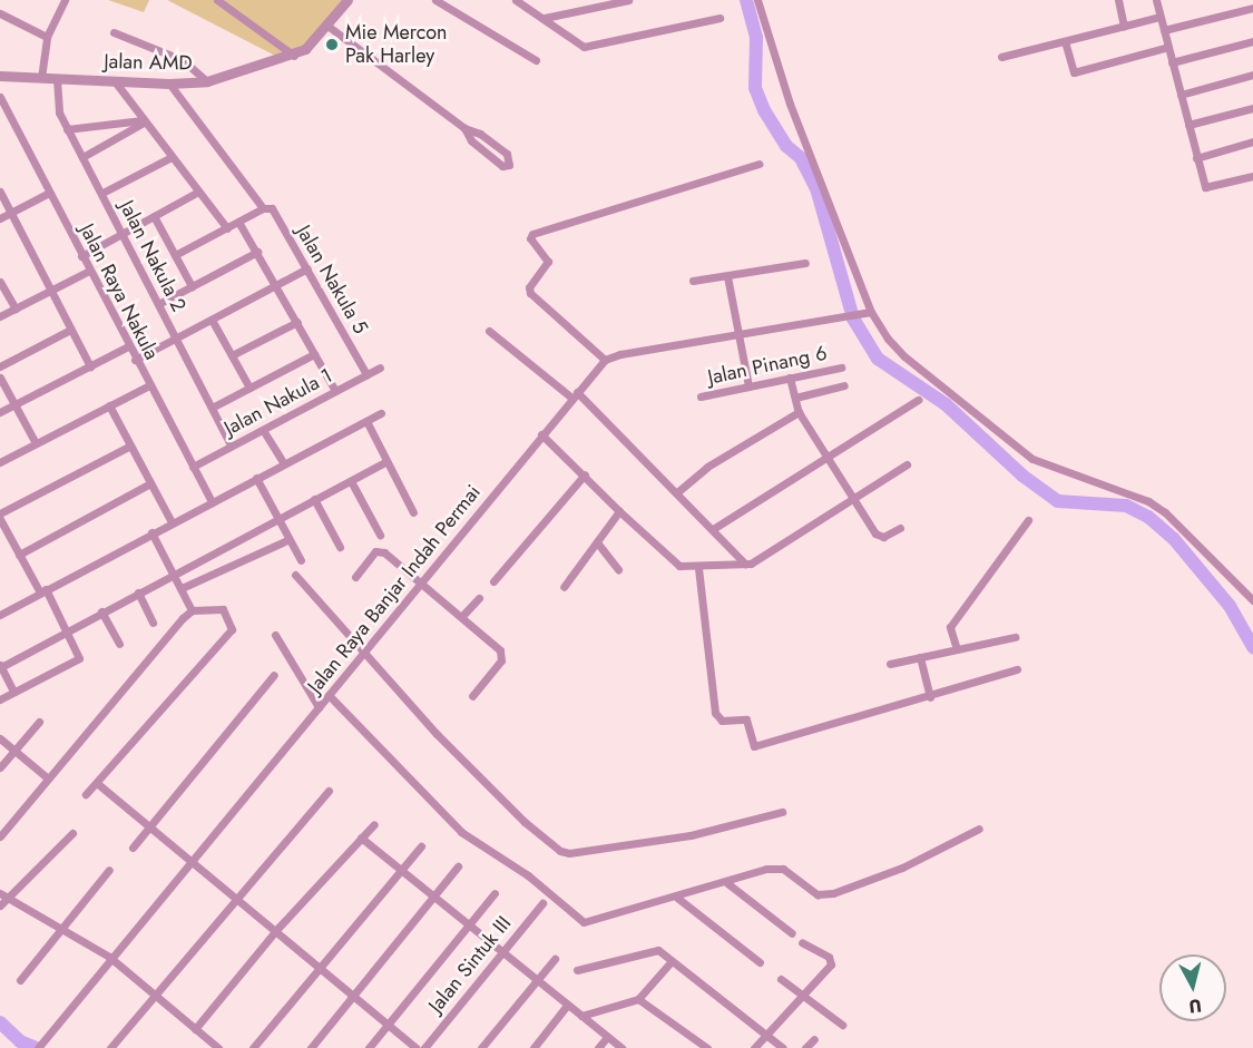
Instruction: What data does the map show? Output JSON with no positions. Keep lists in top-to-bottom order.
{
  "streets": {
    "street": [
      "Jalan AMD",
      "Jalan Nakula 2",
      "Jalan Nakula 5",
      "Jalan Raya Nakula",
      "Jalan Pinang 6",
      "Jalan Nakula 1",
      "Jalan Raya Banjar Indah Permai",
      "Jalan Sintuk III"
    ]
  },
  "crossings": [
    ["Jalan AMD", "Jalan Nakula 2"],
    ["Jalan Nakula 2", "Jalan Nakula 1"],
    ["Jalan Nakula 5", "Jalan Nakula 1"],
    ["Jalan Raya Nakula", "Jalan Nakula 1"]
  ],
  "places": ["Mie Mercon Pak Harley"],
  "north": "bottom"
}
